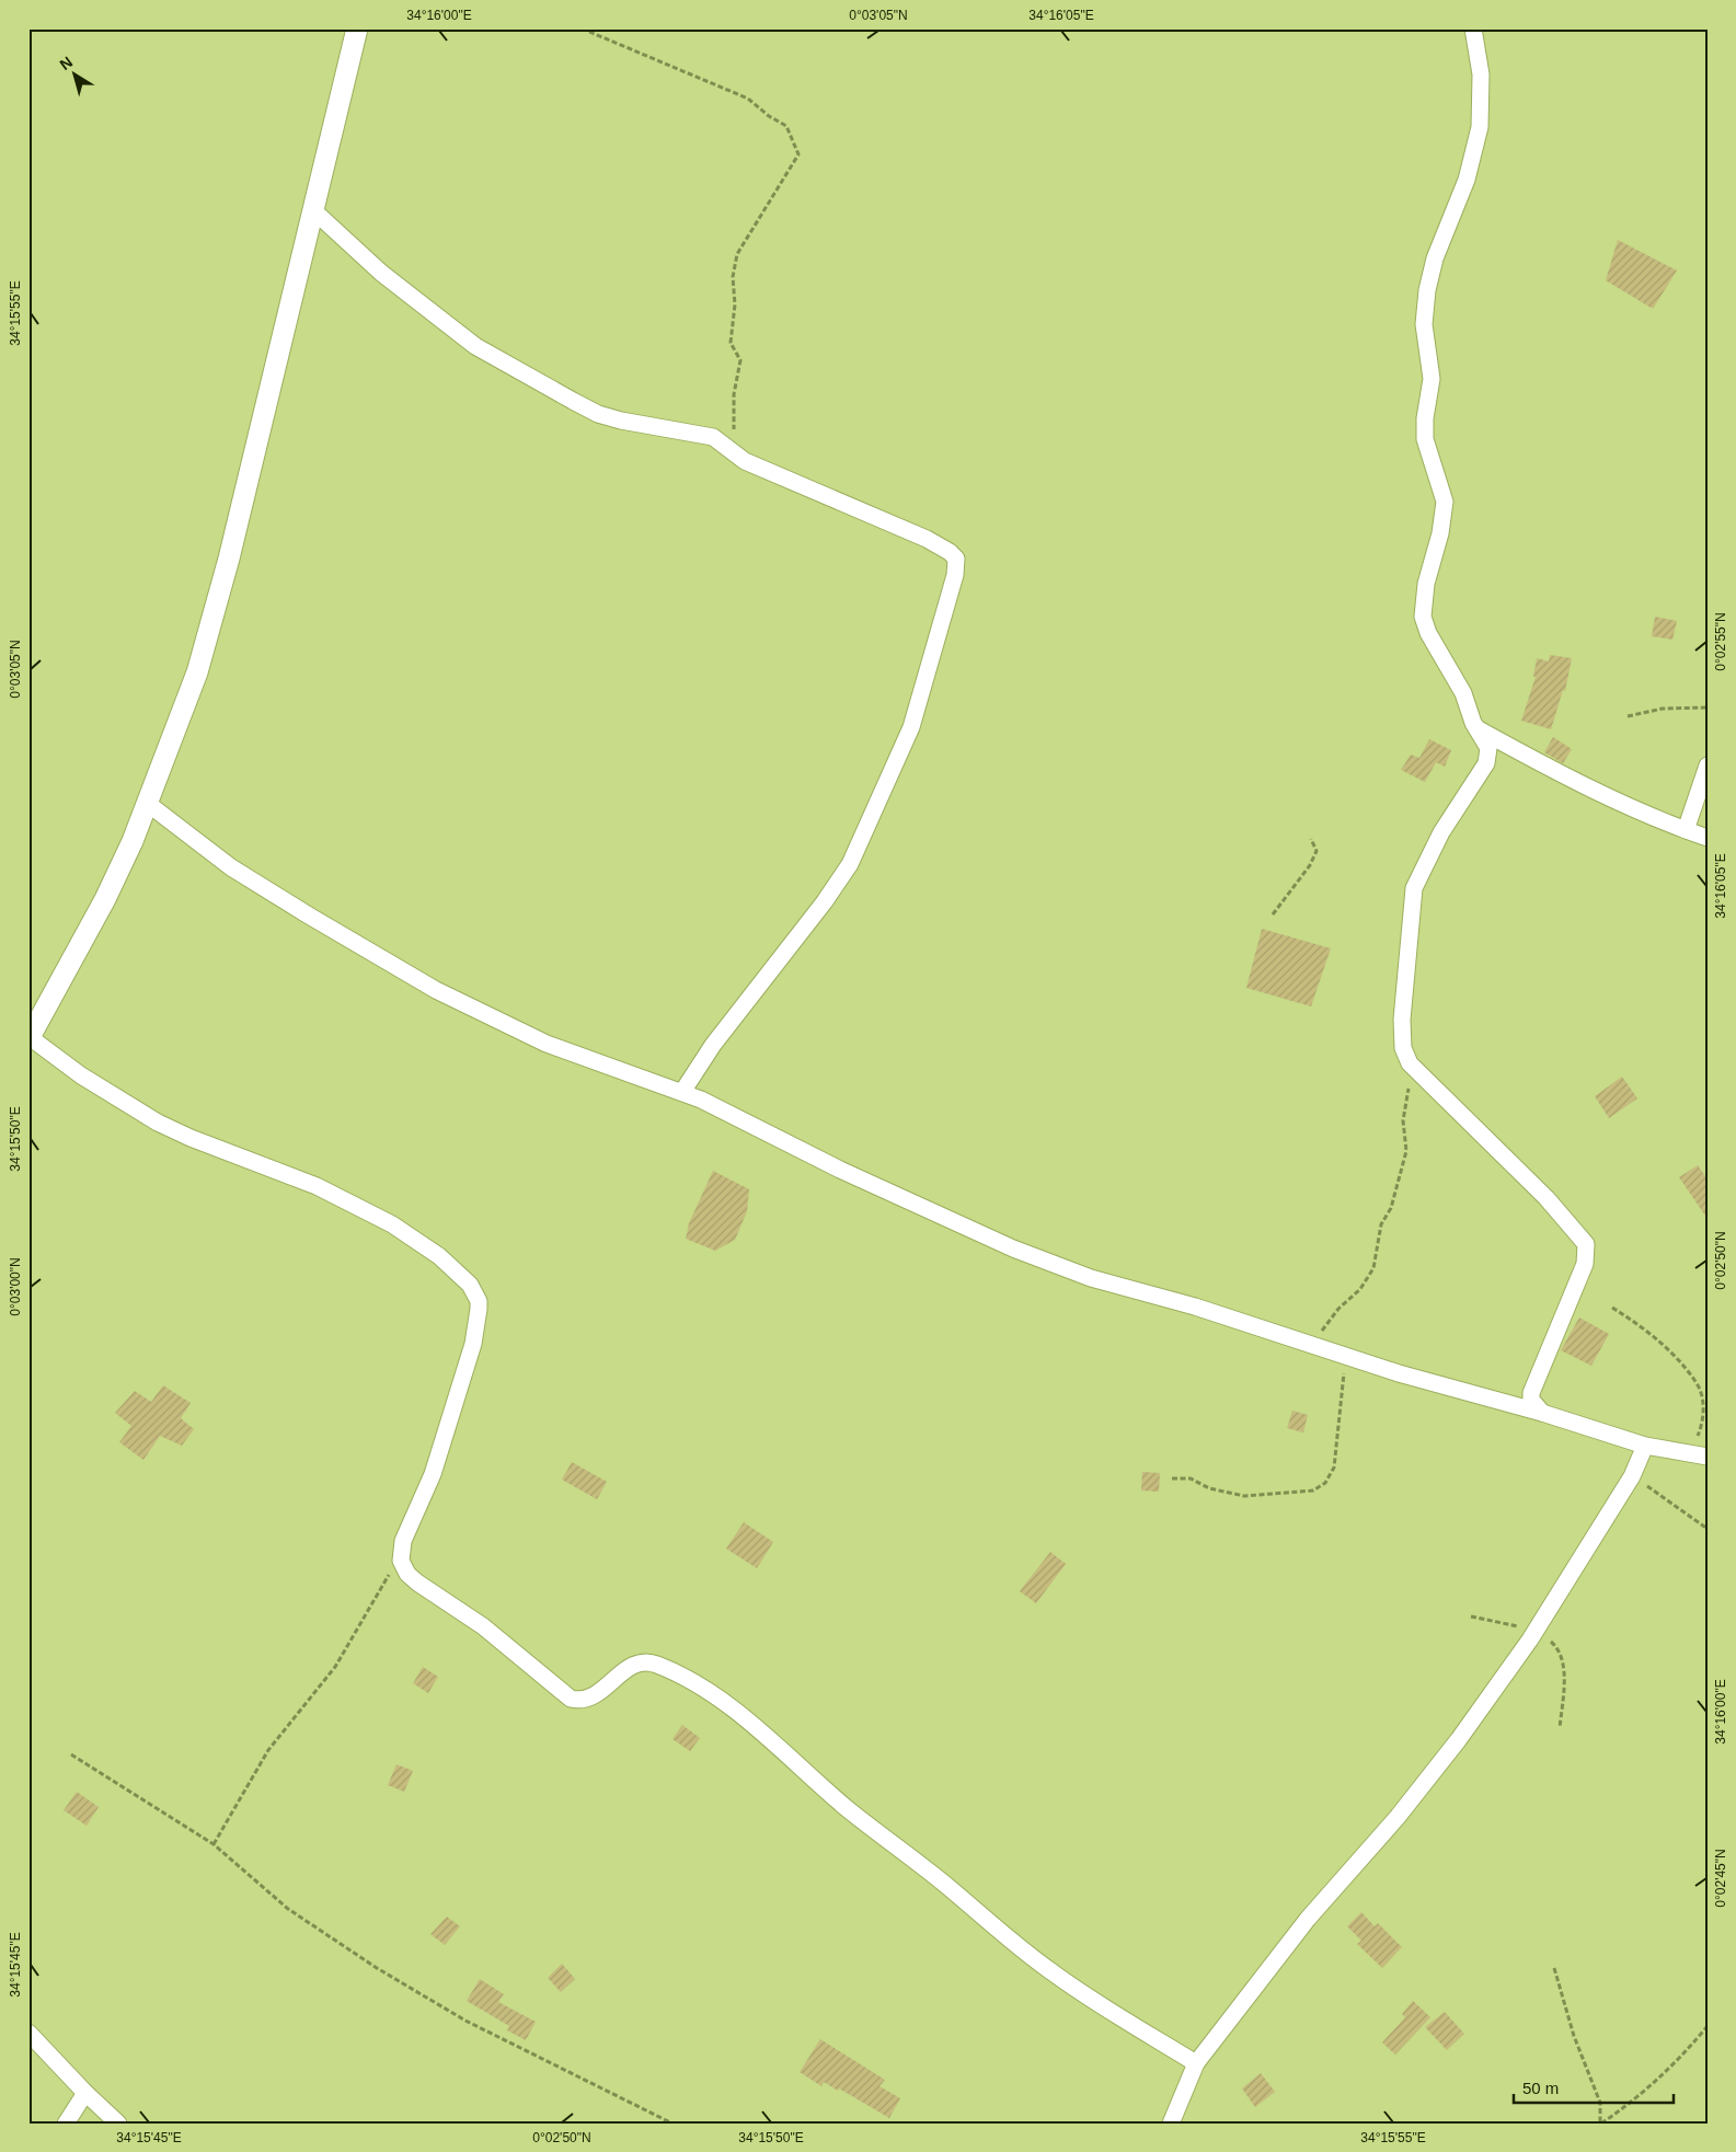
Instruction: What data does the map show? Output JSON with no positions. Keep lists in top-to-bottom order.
{
  "scale_bar": "50 m",
  "north": "top left",
  "coordinates": [
    "34°16'00\"E",
    "0°03'05\"N",
    "34°16'05\"E",
    "34°15'55\"E",
    "0°02'55\"N",
    "34°15'50\"E",
    "0°02'50\"N",
    "0°03'00\"N",
    "0°02'45\"N",
    "34°15'45\"E"
  ]
}
